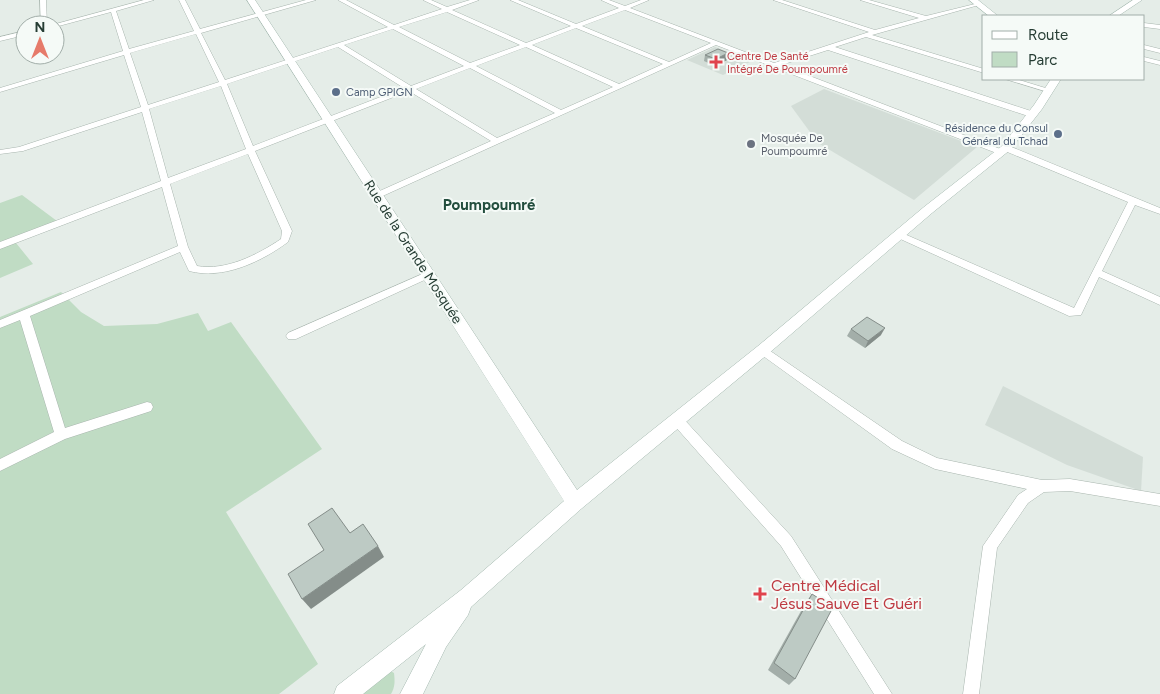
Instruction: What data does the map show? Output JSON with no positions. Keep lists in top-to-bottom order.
{
  "streets": {
    "main road": ["Rue de la Grande Mosquée"]
  },
  "districts": ["Poumpoumré"],
  "places": {
    "health": ["Centre De Santé Intégré De Poumpoumré", "Centre Médical Jésus Sauve Et Guéri"],
    "other": ["Camp GPIGN", "Résidence du Consul Général du Tchad", "Mosquée De Poumpoumré"]
  },
  "legend": ["Route", "Parc"],
  "north": "top"
}
